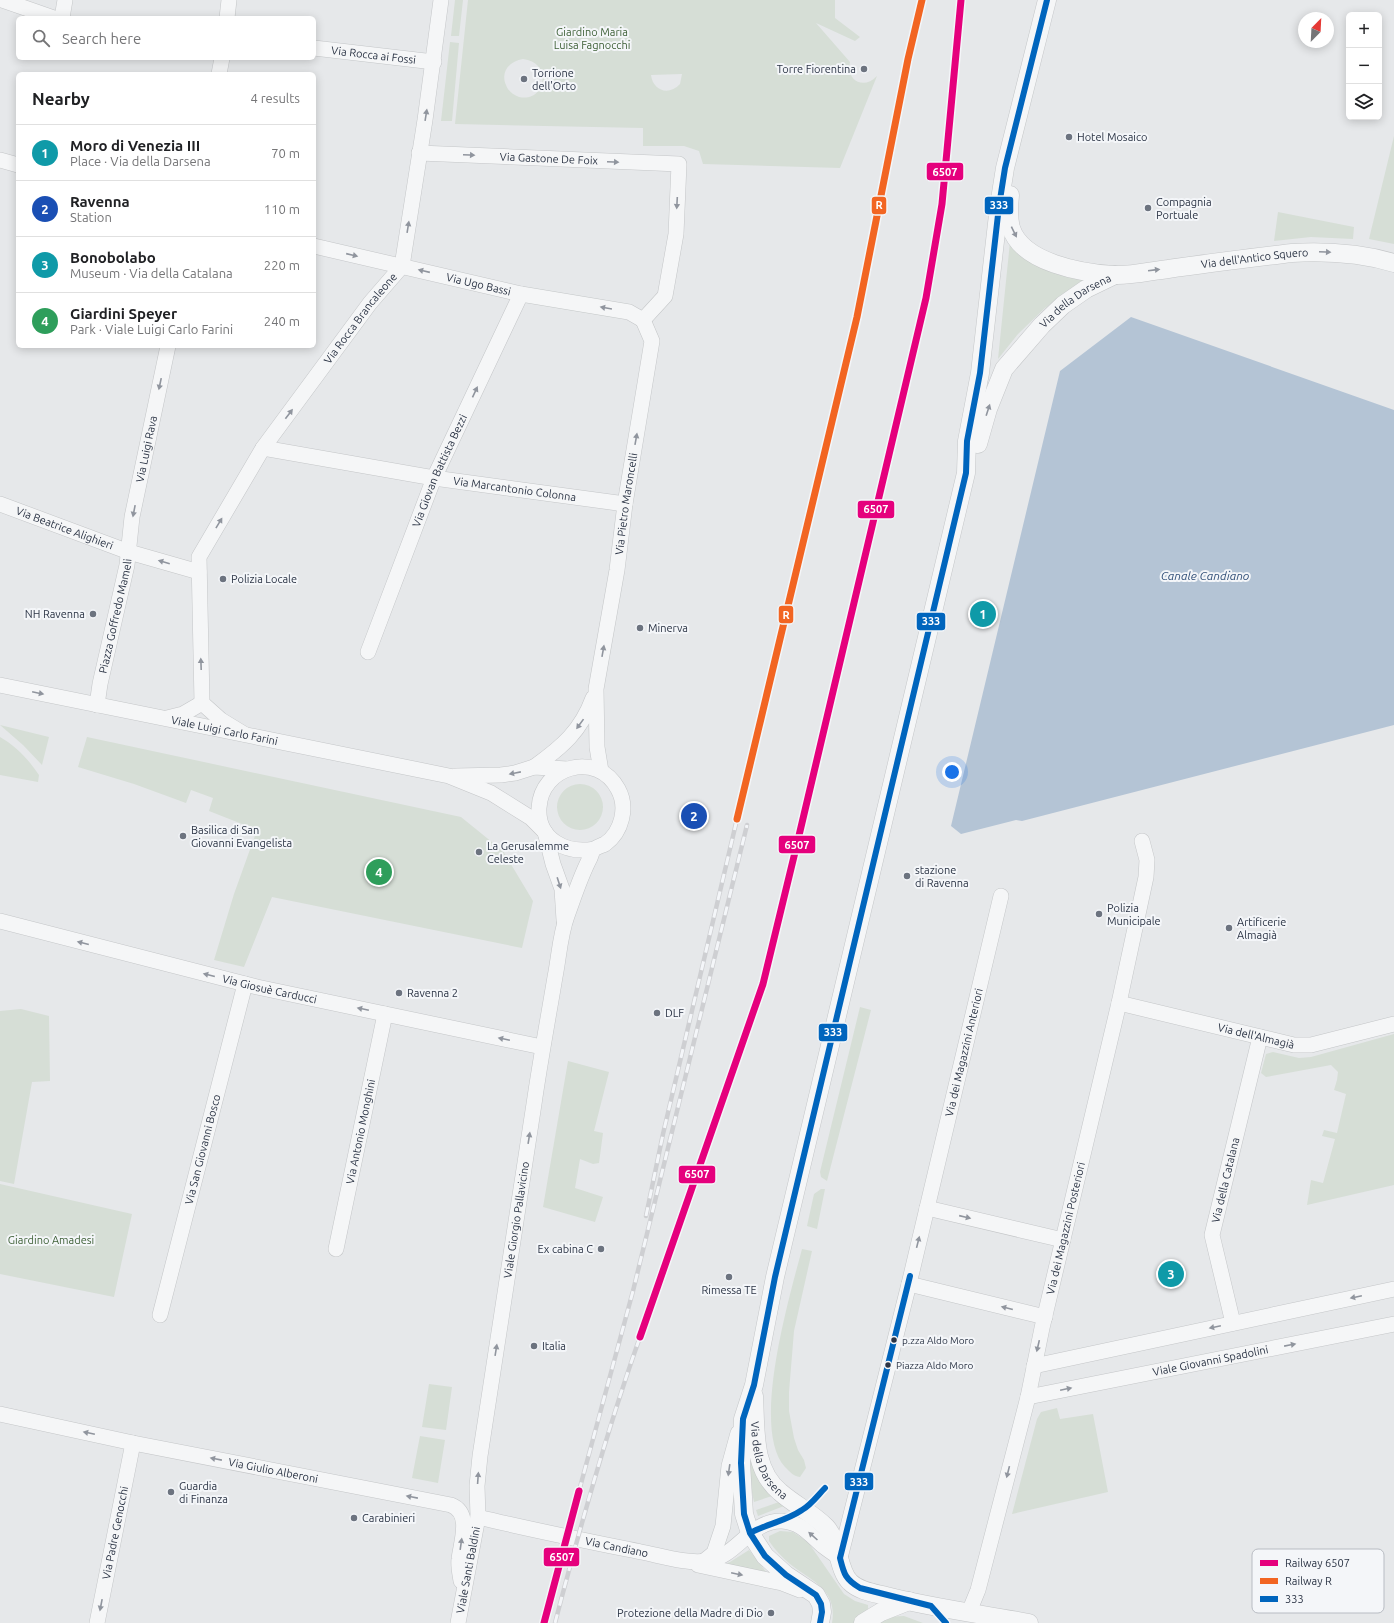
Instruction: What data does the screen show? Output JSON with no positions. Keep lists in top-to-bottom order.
{
  "streets": {
    "street": [
      "Via Rocca ai Fossi",
      "Via Gastone De Foix",
      "Via dell'Antico Squero",
      "Via Ugo Bassi",
      "Via della Darsena",
      "Via Rocca Brancaleone",
      "Via Luigi Rava",
      "Via Giovan Battista Bezzi",
      "Via Marcantonio Colonna",
      "Via Pietro Maroncelli",
      "Via Beatrice Alighieri",
      "Piazza Goffredo Mameli",
      "Viale Luigi Carlo Farini",
      "Via Giosuè Carducci",
      "Via dell'Almagià",
      "Via dei Magazzini Anteriori",
      "Via Antonio Monghini",
      "Via San Giovanni Bosco",
      "Via della Catalana",
      "Viale Giorgio Pallavicino",
      "Via dei Magazzini Posteriori",
      "Viale Giovanni Spadolini",
      "Via Giulio Alberoni",
      "Via Padre Genocchi",
      "Via Candiano",
      "Viale Santi Baldini"
    ]
  },
  "crossings": [
    ["Via Rocca ai Fossi", "Via Rocca Brancaleone"],
    ["Via Gastone De Foix", "Via Ugo Bassi"],
    ["Via Gastone De Foix", "Via Rocca Brancaleone"],
    ["Via Gastone De Foix", "Via Pietro Maroncelli"],
    ["Via dell'Antico Squero", "Via della Darsena"],
    ["Via Ugo Bassi", "Via Rocca Brancaleone"],
    ["Via Ugo Bassi", "Via Giovan Battista Bezzi"],
    ["Via Ugo Bassi", "Via Pietro Maroncelli"],
    ["Via della Darsena", "Via dei Magazzini Anteriori"],
    ["Via della Darsena", "Via Candiano"],
    ["Via Rocca Brancaleone", "Via Marcantonio Colonna"],
    ["Via Rocca Brancaleone", "Piazza Goffredo Mameli"],
    ["Via Luigi Rava", "Via Beatrice Alighieri"],
    ["Via Luigi Rava", "Piazza Goffredo Mameli"],
    ["Via Giovan Battista Bezzi", "Via Marcantonio Colonna"],
    ["Via Marcantonio Colonna", "Via Pietro Maroncelli"],
    ["Via Beatrice Alighieri", "Piazza Goffredo Mameli"],
    ["Piazza Goffredo Mameli", "Viale Luigi Carlo Farini"],
    ["Via Giosuè Carducci", "Via Antonio Monghini"],
    ["Via Giosuè Carducci", "Via San Giovanni Bosco"],
    ["Via Giosuè Carducci", "Viale Giorgio Pallavicino"],
    ["Via dell'Almagià", "Via della Catalana"],
    ["Via dell'Almagià", "Via dei Magazzini Posteriori"],
    ["Via dei Magazzini Anteriori", "Via Candiano"],
    ["Viale Giorgio Pallavicino", "Via Candiano"],
    ["Viale Giorgio Pallavicino", "Viale Santi Baldini"],
    ["Via dei Magazzini Posteriori", "Viale Giovanni Spadolini"],
    ["Via Giulio Alberoni", "Via Padre Genocchi"],
    ["Via Giulio Alberoni", "Viale Santi Baldini"],
    ["Via Candiano", "Viale Santi Baldini"]
  ],
  "one_way": [
    "Via dell'Antico Squero",
    "Via Rocca Brancaleone",
    "Via Luigi Rava",
    "Via Giovan Battista Bezzi",
    "Via Giosuè Carducci",
    "Viale Giorgio Pallavicino",
    "Via Giulio Alberoni",
    "Via Padre Genocchi"
  ],
  "water": ["Canale Candiano"],
  "parks": ["Giardino Maria Luisa Fagnocchi", "Giardino Amadesi"],
  "places": [
    "Torre Fiorentina",
    "Torrione dell'Orto",
    "Hotel Mosaico",
    "Compagnia Portuale",
    "Polizia Locale",
    "NH Ravenna",
    "Minerva",
    "Basilica di San Giovanni Evangelista",
    "La Gerusalemme Celeste",
    "stazione di Ravenna",
    "Polizia Municipale",
    "Artificerie Almagià",
    "Ravenna 2",
    "DLF",
    "Ex cabina C",
    "Rimessa TE",
    "p.zza Aldo Moro",
    "Italia",
    "Piazza Aldo Moro",
    "Guardia di Finanza",
    "Carabinieri",
    "Protezione della Madre di Dio"
  ],
  "lines": ["rail line 6507", "rail line R", "transit line 333"],
  "legend": ["Railway 6507", "Railway R", "333"],
  "north": "top right",
  "page": {
    "map_buttons": ["+", "−"],
    "search": "Search here",
    "heading": ["Nearby", "4 results"],
    "list": [
      {
        "mark": "1",
        "name": "Moro di Venezia III",
        "note": "Place · Via della Darsena",
        "value": "70 m"
      },
      {
        "mark": "2",
        "name": "Ravenna",
        "note": "Station",
        "value": "110 m"
      },
      {
        "mark": "3",
        "name": "Bonobolabo",
        "note": "Museum · Via della Catalana",
        "value": "220 m"
      },
      {
        "mark": "4",
        "name": "Giardini Speyer",
        "note": "Park · Viale Luigi Carlo Farini",
        "value": "240 m"
      }
    ],
    "pins": [
      "1",
      "2",
      "4",
      "3"
    ]
  }
}
